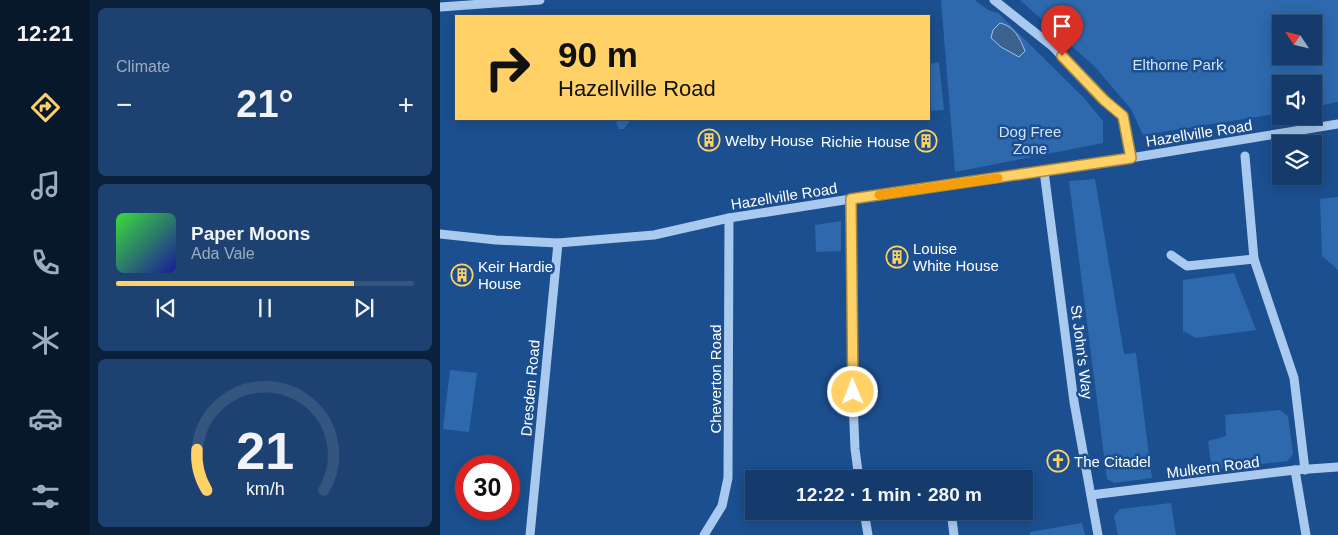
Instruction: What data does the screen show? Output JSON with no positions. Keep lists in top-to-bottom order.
{
  "streets": {
    "street": [
      "Hazellville Road",
      "St John's Way",
      "Cheverton Road",
      "Dresden Road",
      "Mulkern Road"
    ]
  },
  "crossings": [
    ["Hazellville Road", "St John's Way"],
    ["Hazellville Road", "Cheverton Road"],
    ["Hazellville Road", "Dresden Road"],
    ["St John's Way", "Mulkern Road"]
  ],
  "parks": ["Elthorne Park", "Dog Free Zone"],
  "places": {
    "building": [
      "Welby House",
      "Richie House",
      "Louise White House",
      "Keir Hardie House"
    ],
    "church": ["The Citadel"]
  },
  "north": "top left",
  "page": {
    "tabs": "12:21",
    "tile": "Climate",
    "turn": ["90 m", "Hazellville Road"],
    "heat": ["−", "21°", "+"],
    "song": ["Paper Moons", "Ada Vale"],
    "limit": "30",
    "trip": "12:22 · 1 min · 280 m",
    "gauge": ["21", "km/h"]
  }
}
